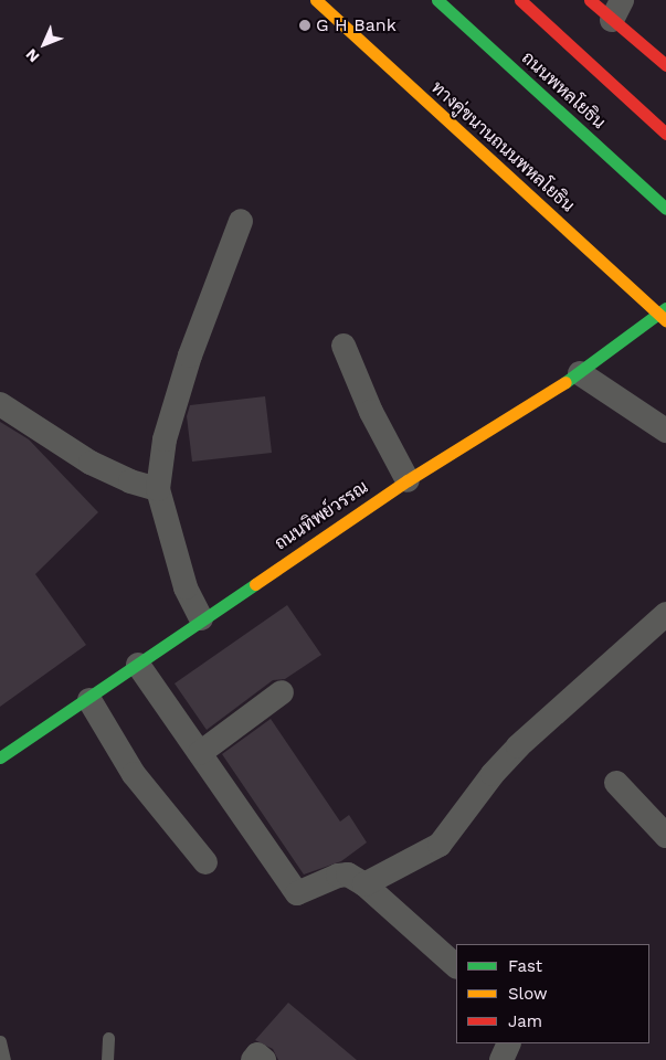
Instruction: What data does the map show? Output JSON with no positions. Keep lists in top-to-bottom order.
{
  "streets": {
    "main road": ["ถนนพหลโยธิน", "ทางคู่ขนานถนนพหลโยธิน", "ถนนทิพย์วรรณ"]
  },
  "crossings": [
    ["ทางคู่ขนานถนนพหลโยธิน", "ถนนทิพย์วรรณ"]
  ],
  "places": ["G H Bank"],
  "legend": ["Fast", "Slow", "Jam"],
  "north": "bottom left"
}
